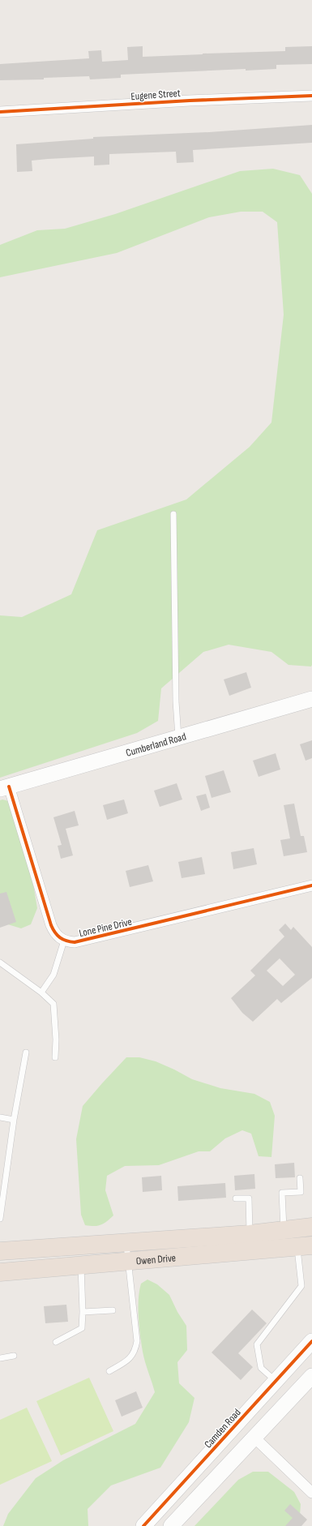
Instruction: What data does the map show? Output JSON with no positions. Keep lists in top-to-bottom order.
{
  "streets": {
    "highway": ["Owen Drive"],
    "street": [
      "Eugene Street",
      "Cumberland Road",
      "Lone Pine Drive",
      "Camden Road"
    ]
  }
}
